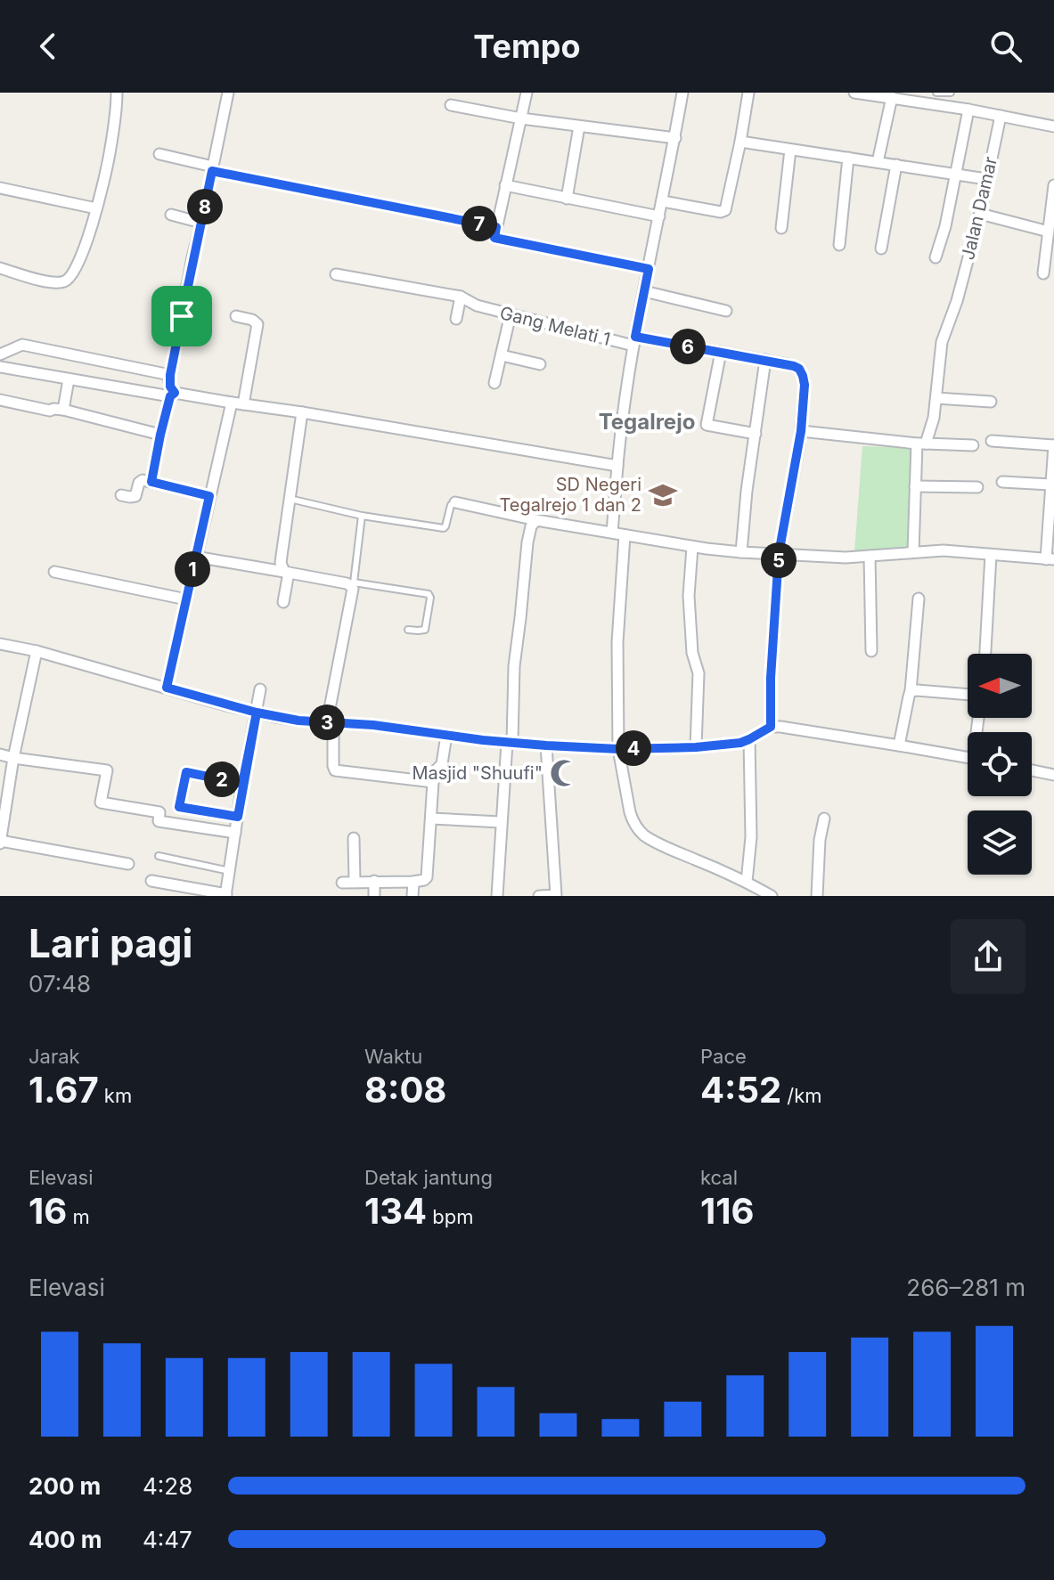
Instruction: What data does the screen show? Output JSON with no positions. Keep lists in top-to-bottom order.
{
  "streets": {
    "street": ["Jalan Damar", "Gang Melati 1"]
  },
  "districts": ["Tegalrejo"],
  "places": {
    "school or university": ["SD Negeri Tegalrejo 1 dan 2"],
    "mosque": ["Masjid \"Shuufi\""]
  },
  "north": "left",
  "page": {
    "header": "Tempo",
    "pins": [
      "8",
      "7",
      "6",
      "5",
      "1",
      "3",
      "4",
      "2"
    ],
    "heading": ["Lari pagi", "07:48"],
    "stats": [
      ["Jarak", "1.67 km"],
      ["Waktu", "8:08"],
      ["Pace", "4:52 /km"],
      ["Elevasi", "16 m"],
      ["Detak jantung", "134 bpm"],
      ["kcal", "116"]
    ],
    "chart": ["Elevasi", "266–281 m"],
    "list": [
      {
        "name": "200 m",
        "note": "4:28"
      },
      {
        "name": "400 m",
        "note": "4:47"
      }
    ]
  }
}
